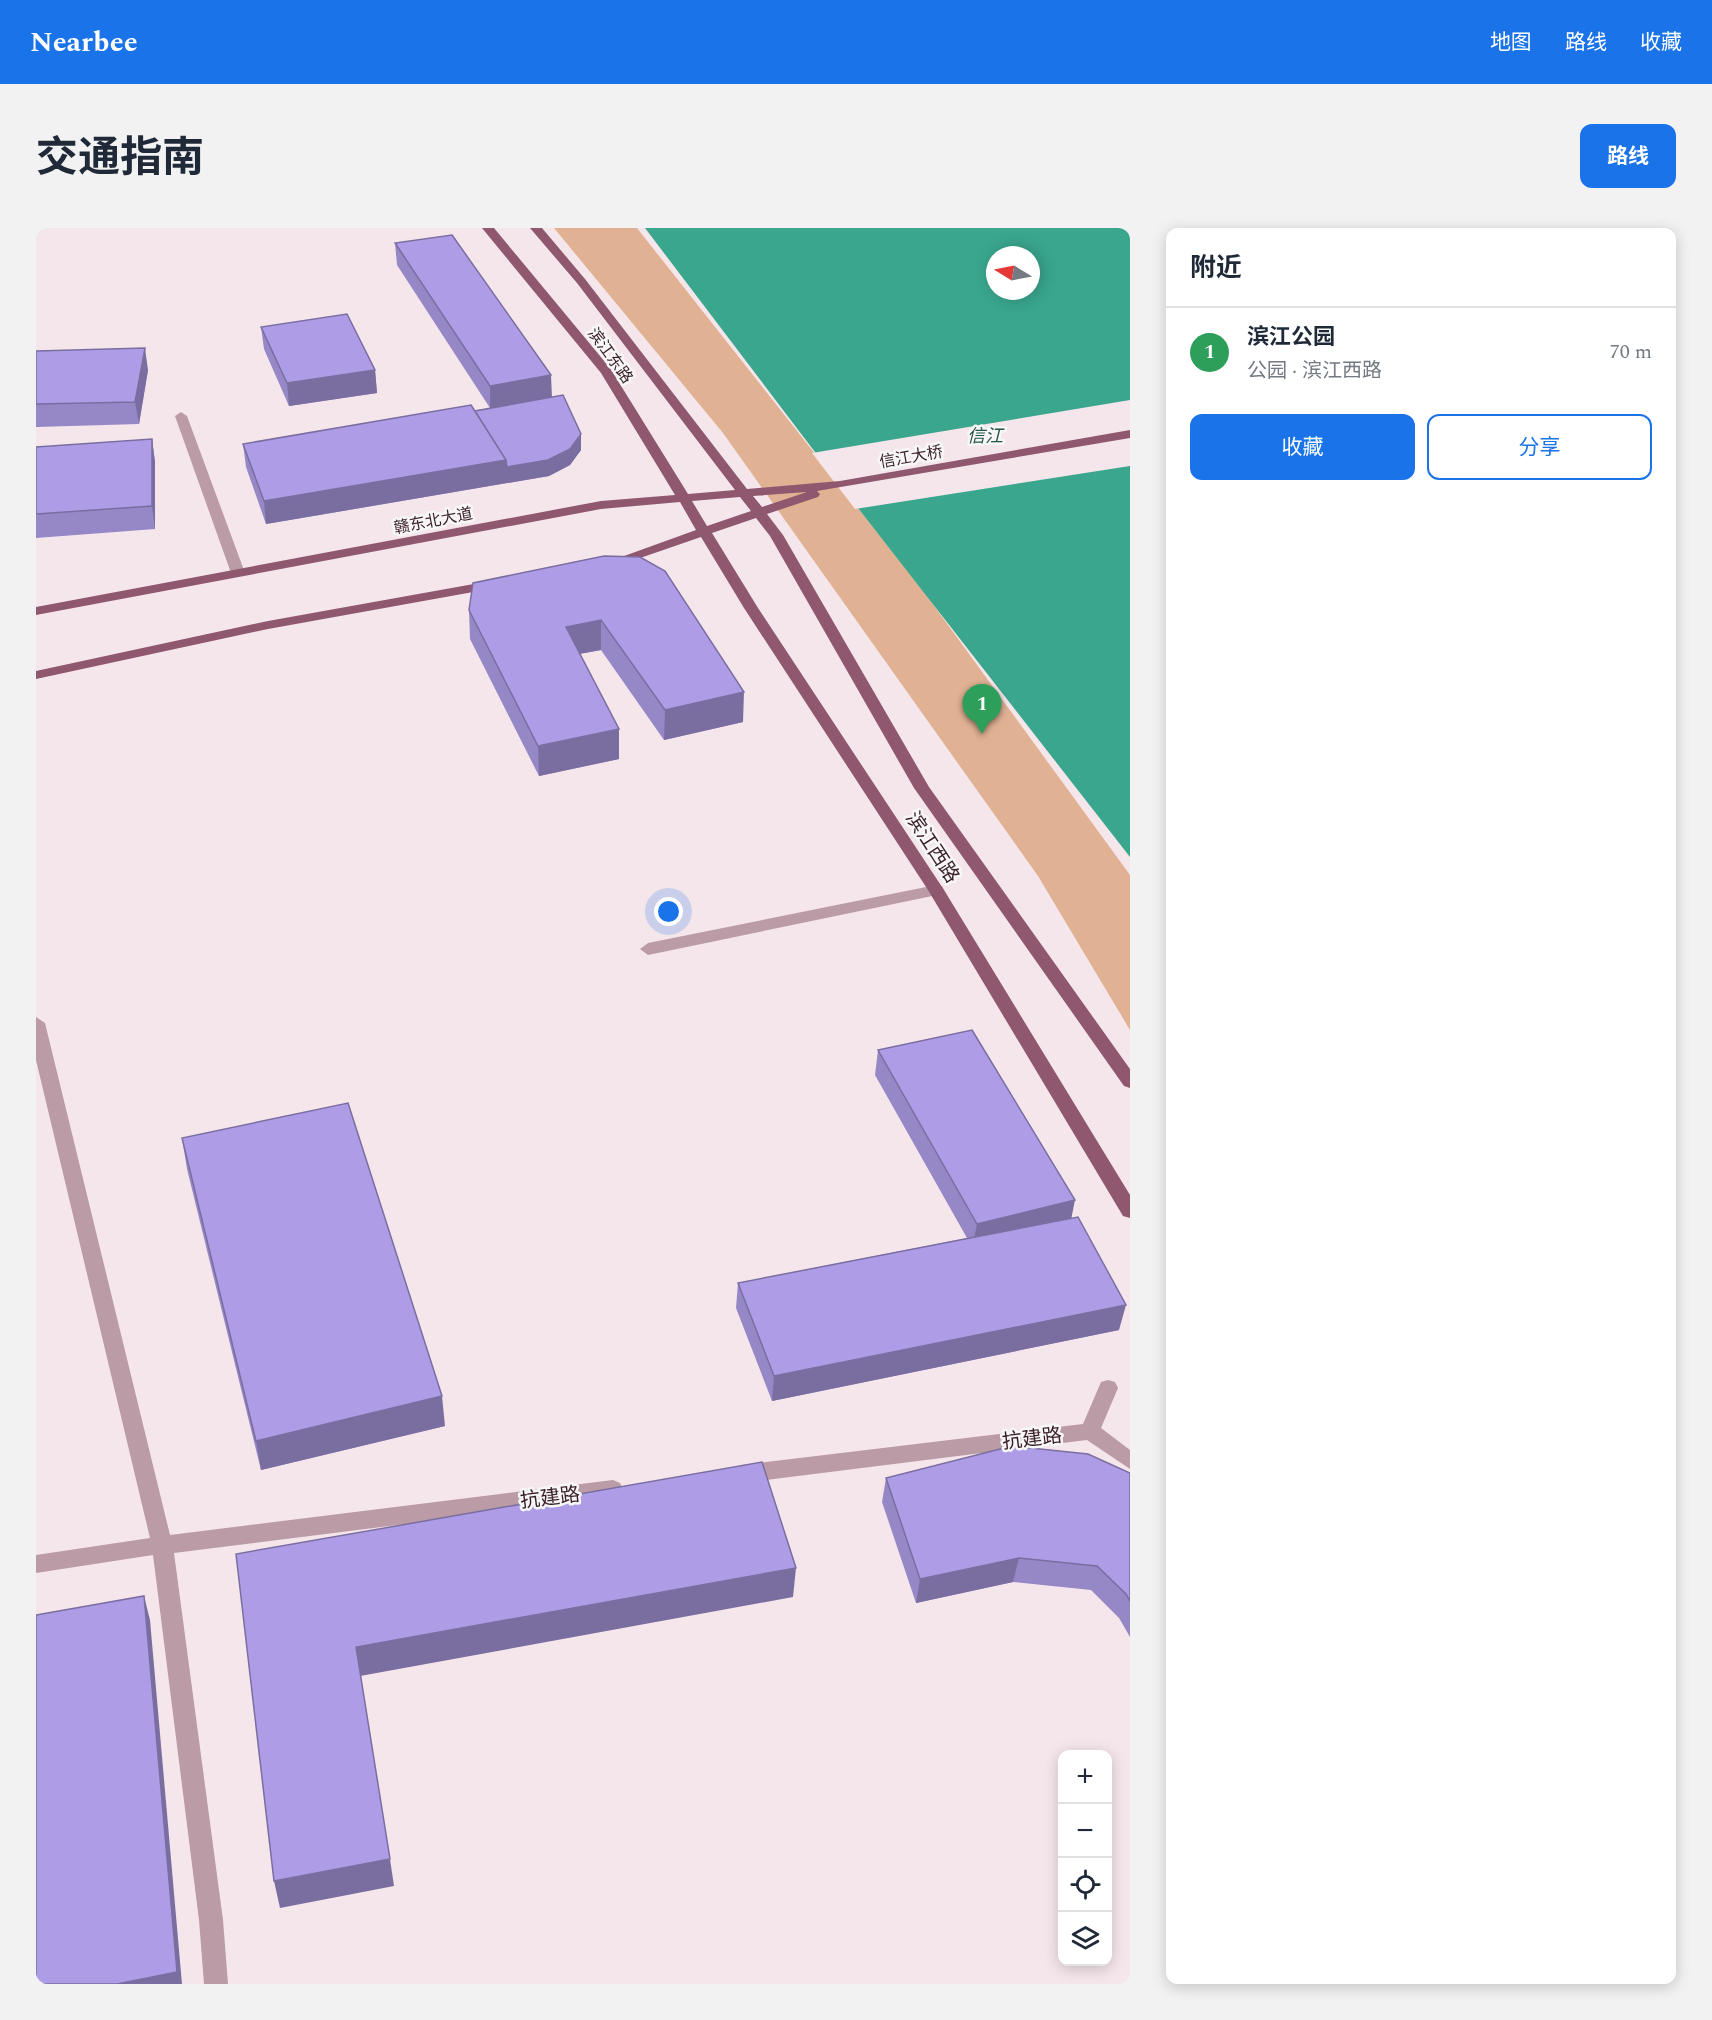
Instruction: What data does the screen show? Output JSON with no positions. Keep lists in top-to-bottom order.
{
  "streets": {
    "main road": [
      "滨江东路",
      "信江大桥",
      "赣东北大道",
      "滨江西路"
    ],
    "street": ["抗建路"]
  },
  "crossings": [
    ["滨江东路", "赣东北大道"],
    ["滨江东路", "滨江西路"],
    ["信江大桥", "赣东北大道"],
    ["赣东北大道", "滨江西路"]
  ],
  "water": ["信江"],
  "north": "left",
  "page": {
    "header": "Nearbee",
    "nav": ["地图", "路线", "收藏"],
    "title": "交通指南",
    "buttons": [
      "路线",
      ["收藏", "分享"]
    ],
    "heading": "附近",
    "list": [
      {
        "mark": "1",
        "name": "滨江公园",
        "note": "公园 · 滨江西路",
        "value": "70 m"
      }
    ],
    "pins": "1",
    "map_buttons": ["+", "−"]
  }
}
